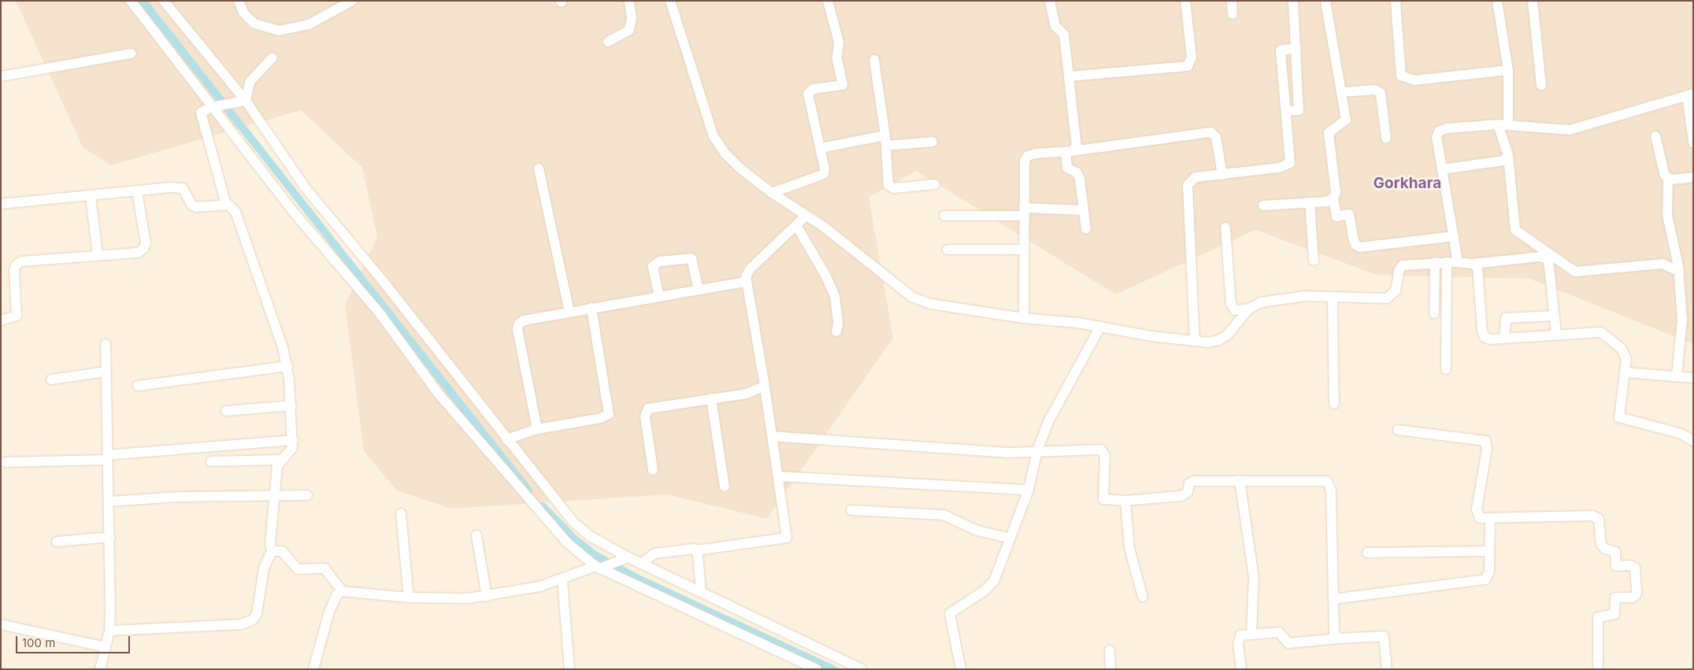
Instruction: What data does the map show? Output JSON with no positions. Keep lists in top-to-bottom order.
{
  "districts": ["Gorkhara"],
  "scale_bar": "100 m"
}
